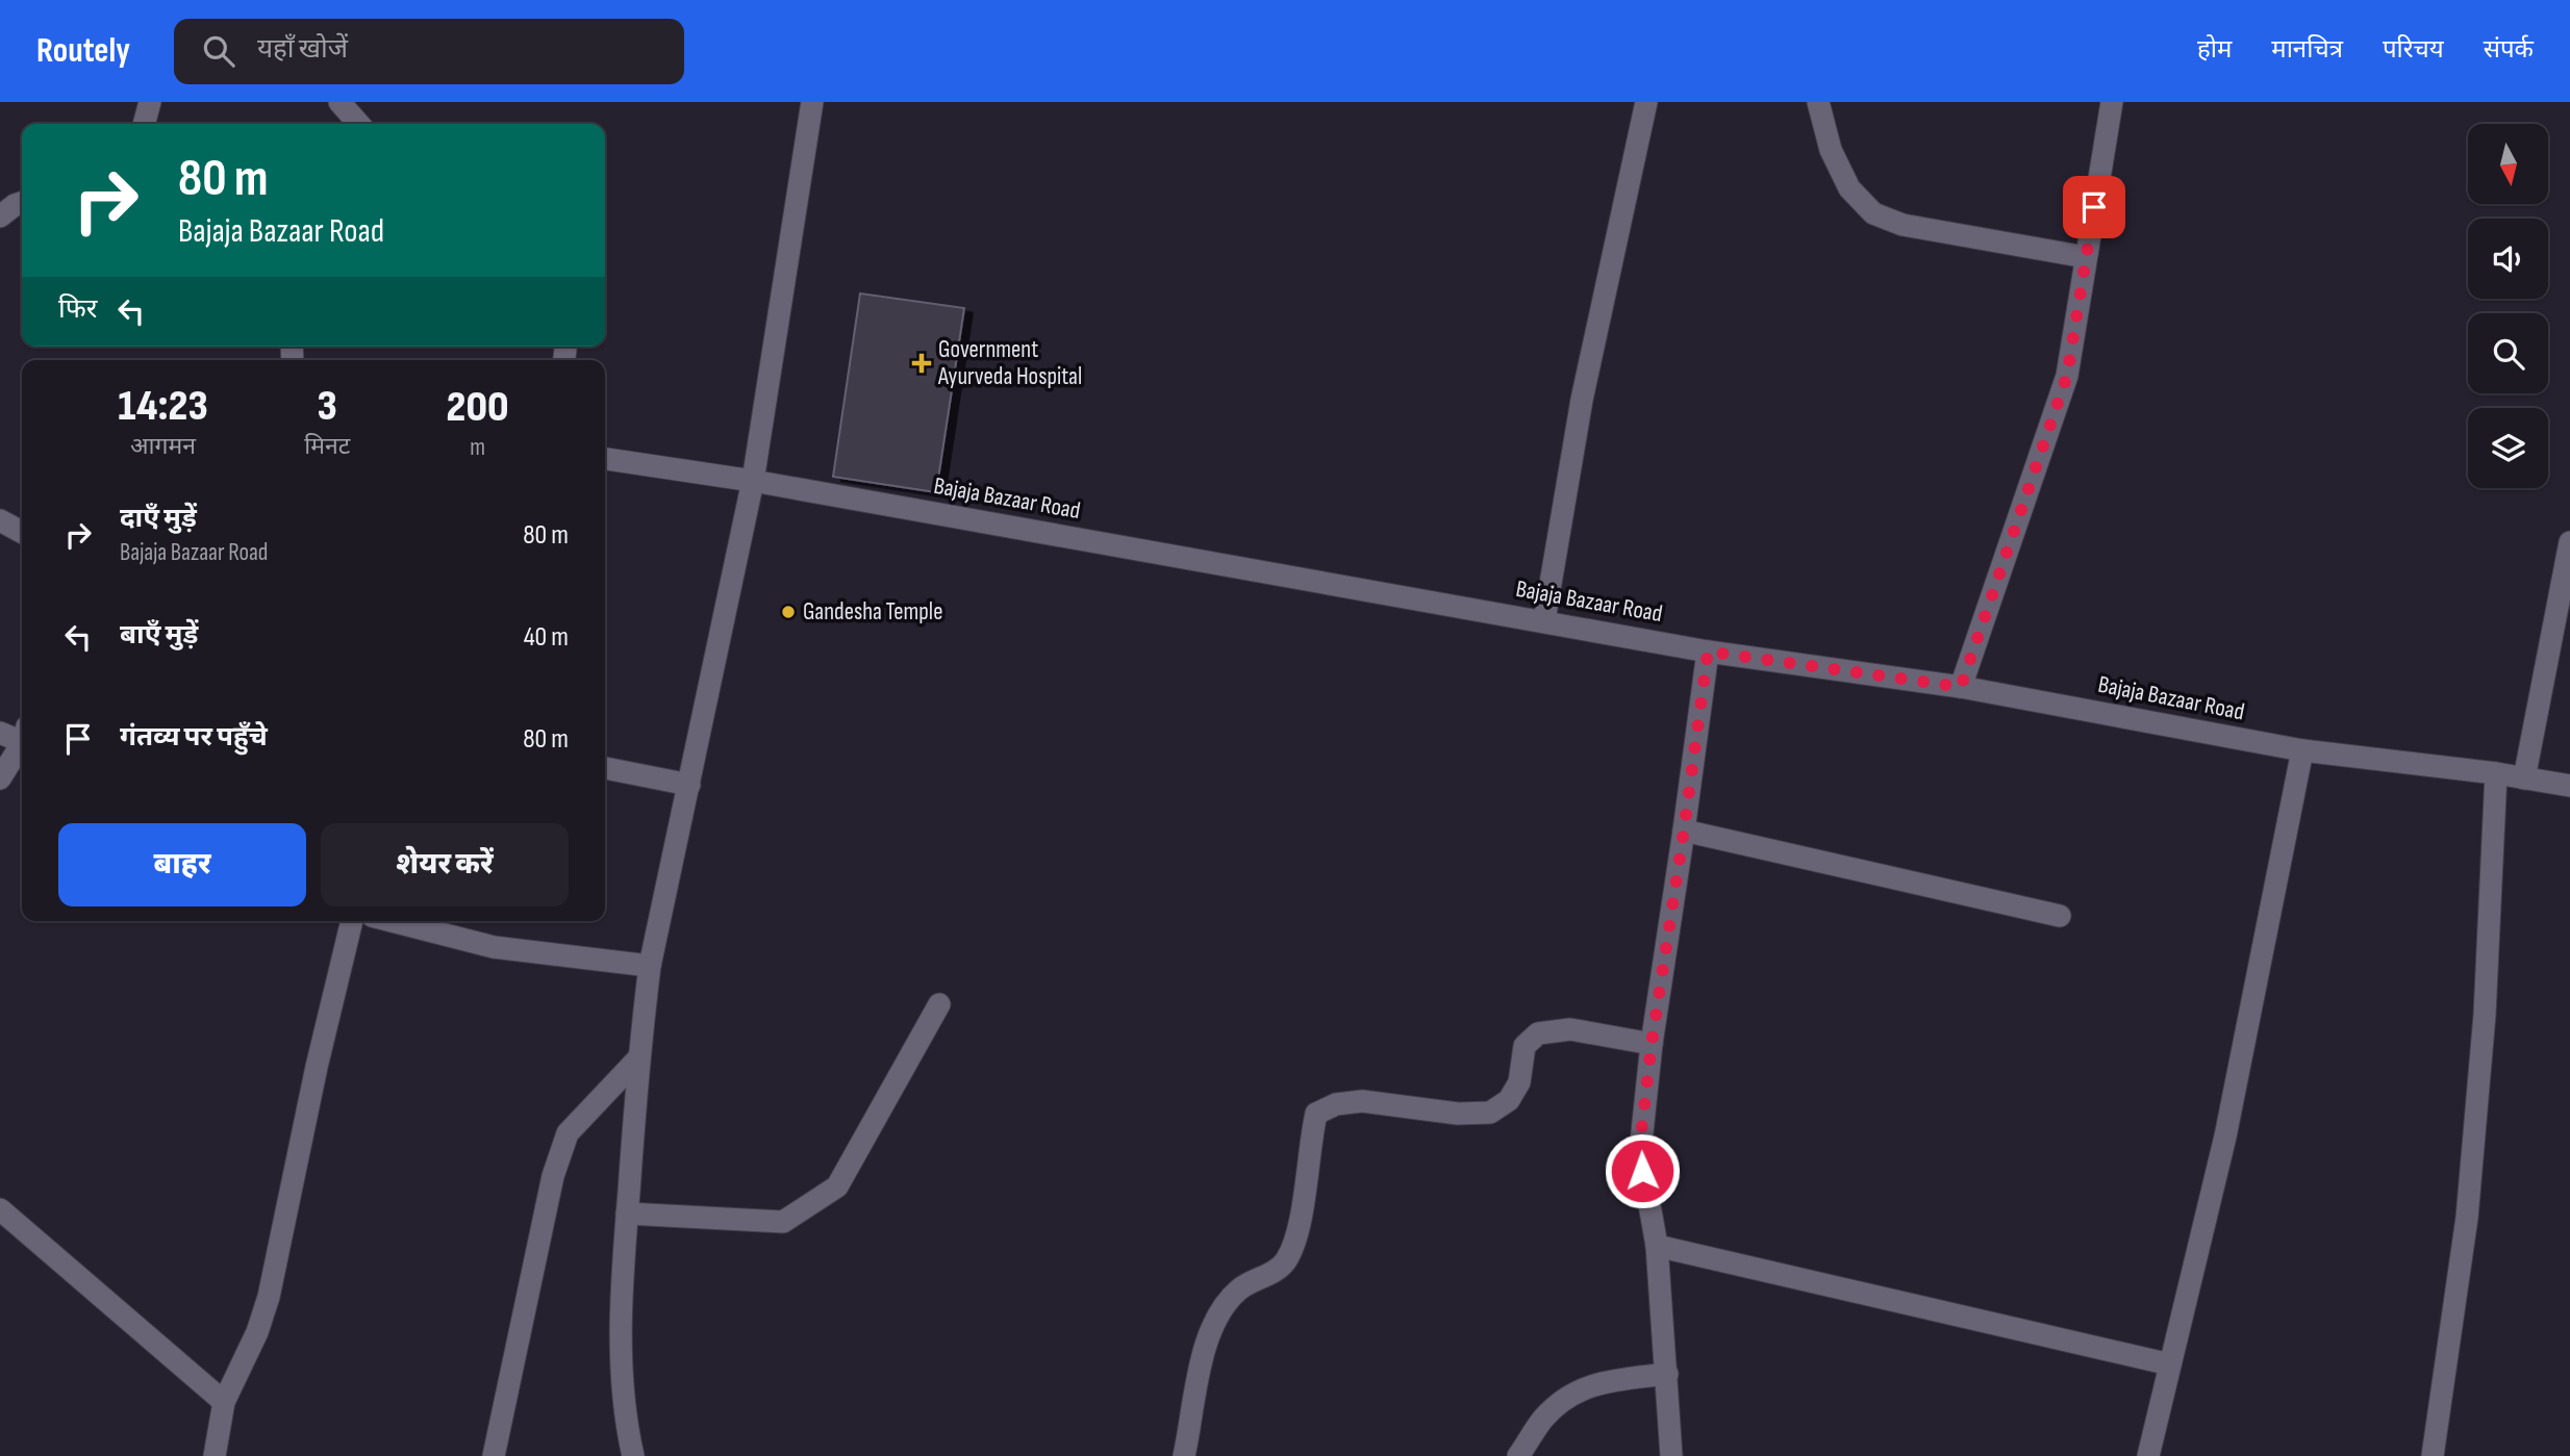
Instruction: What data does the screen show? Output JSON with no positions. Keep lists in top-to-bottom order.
{
  "streets": {
    "street": ["Bajaja Bazaar Road"]
  },
  "places": {
    "health": ["Government Ayurveda Hospital"],
    "other": ["Gandesha Temple"]
  },
  "north": "bottom",
  "page": {
    "header": "Routely",
    "search": "यहाँ खोजें",
    "nav": [
      "होम",
      "मानचित्र",
      "परिचय",
      "संपर्क"
    ],
    "turn": ["80 m", "Bajaja Bazaar Road"],
    "then": "फिर",
    "eta": [
      "14:23",
      "आगमन",
      "3",
      "मिनट",
      "200",
      "m"
    ],
    "list": [
      {
        "name": "दाएँ मुड़ें",
        "note": "Bajaja Bazaar Road",
        "value": "80 m"
      },
      {
        "name": "बाएँ मुड़ें",
        "value": "40 m"
      },
      {
        "name": "गंतव्य पर पहुँचे",
        "value": "80 m"
      }
    ],
    "buttons": ["बाहर", "शेयर करें"]
  }
}
